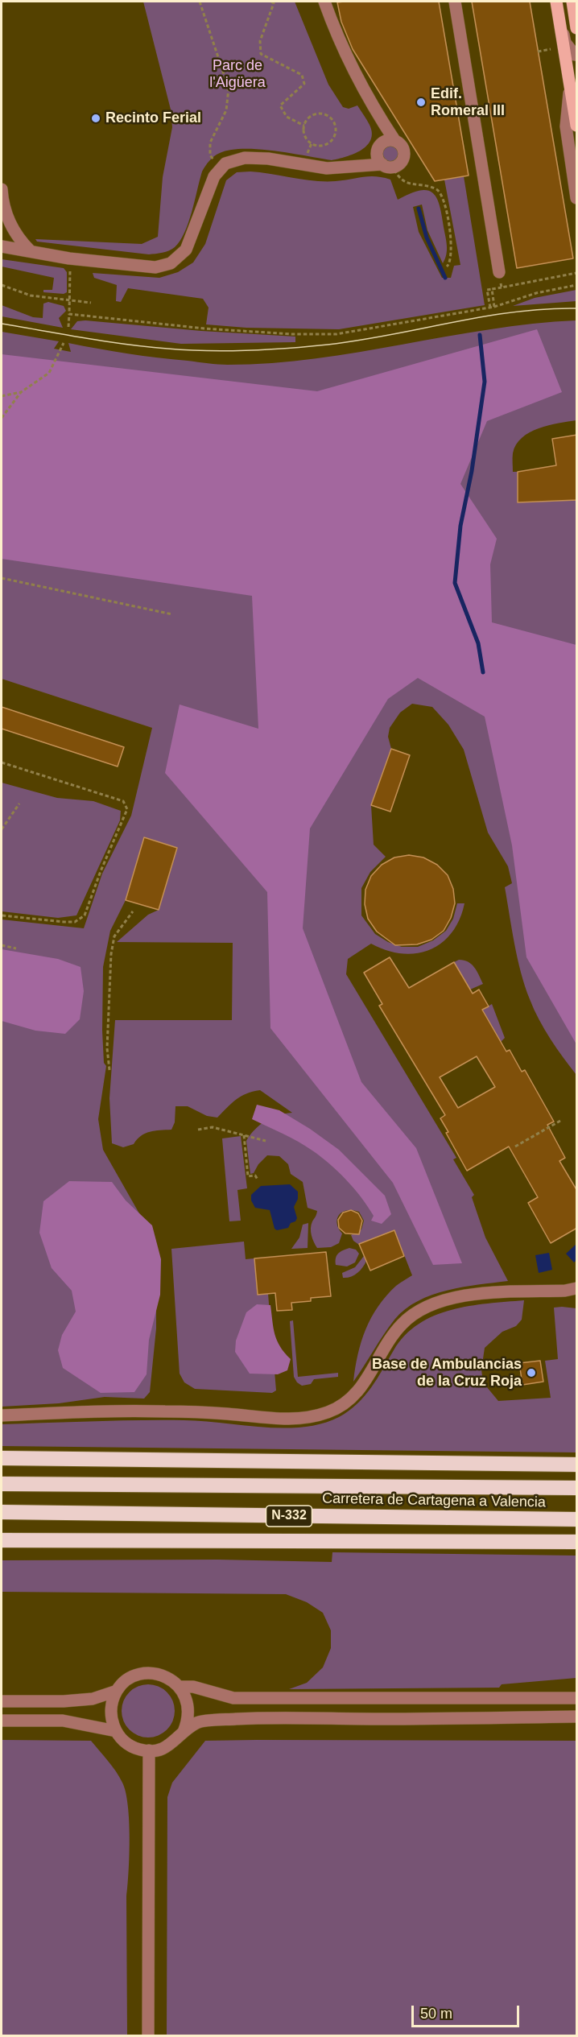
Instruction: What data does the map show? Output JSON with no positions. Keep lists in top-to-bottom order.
{
  "streets": {
    "highway": ["Carretera de Cartagena a Valencia", "N-332"]
  },
  "parks": ["Parc de l'Aigüera"],
  "places": ["Edif. Romeral III", "Recinto Ferial", "Base de Ambulancias de la Cruz Roja"],
  "scale_bar": "50 m"
}
